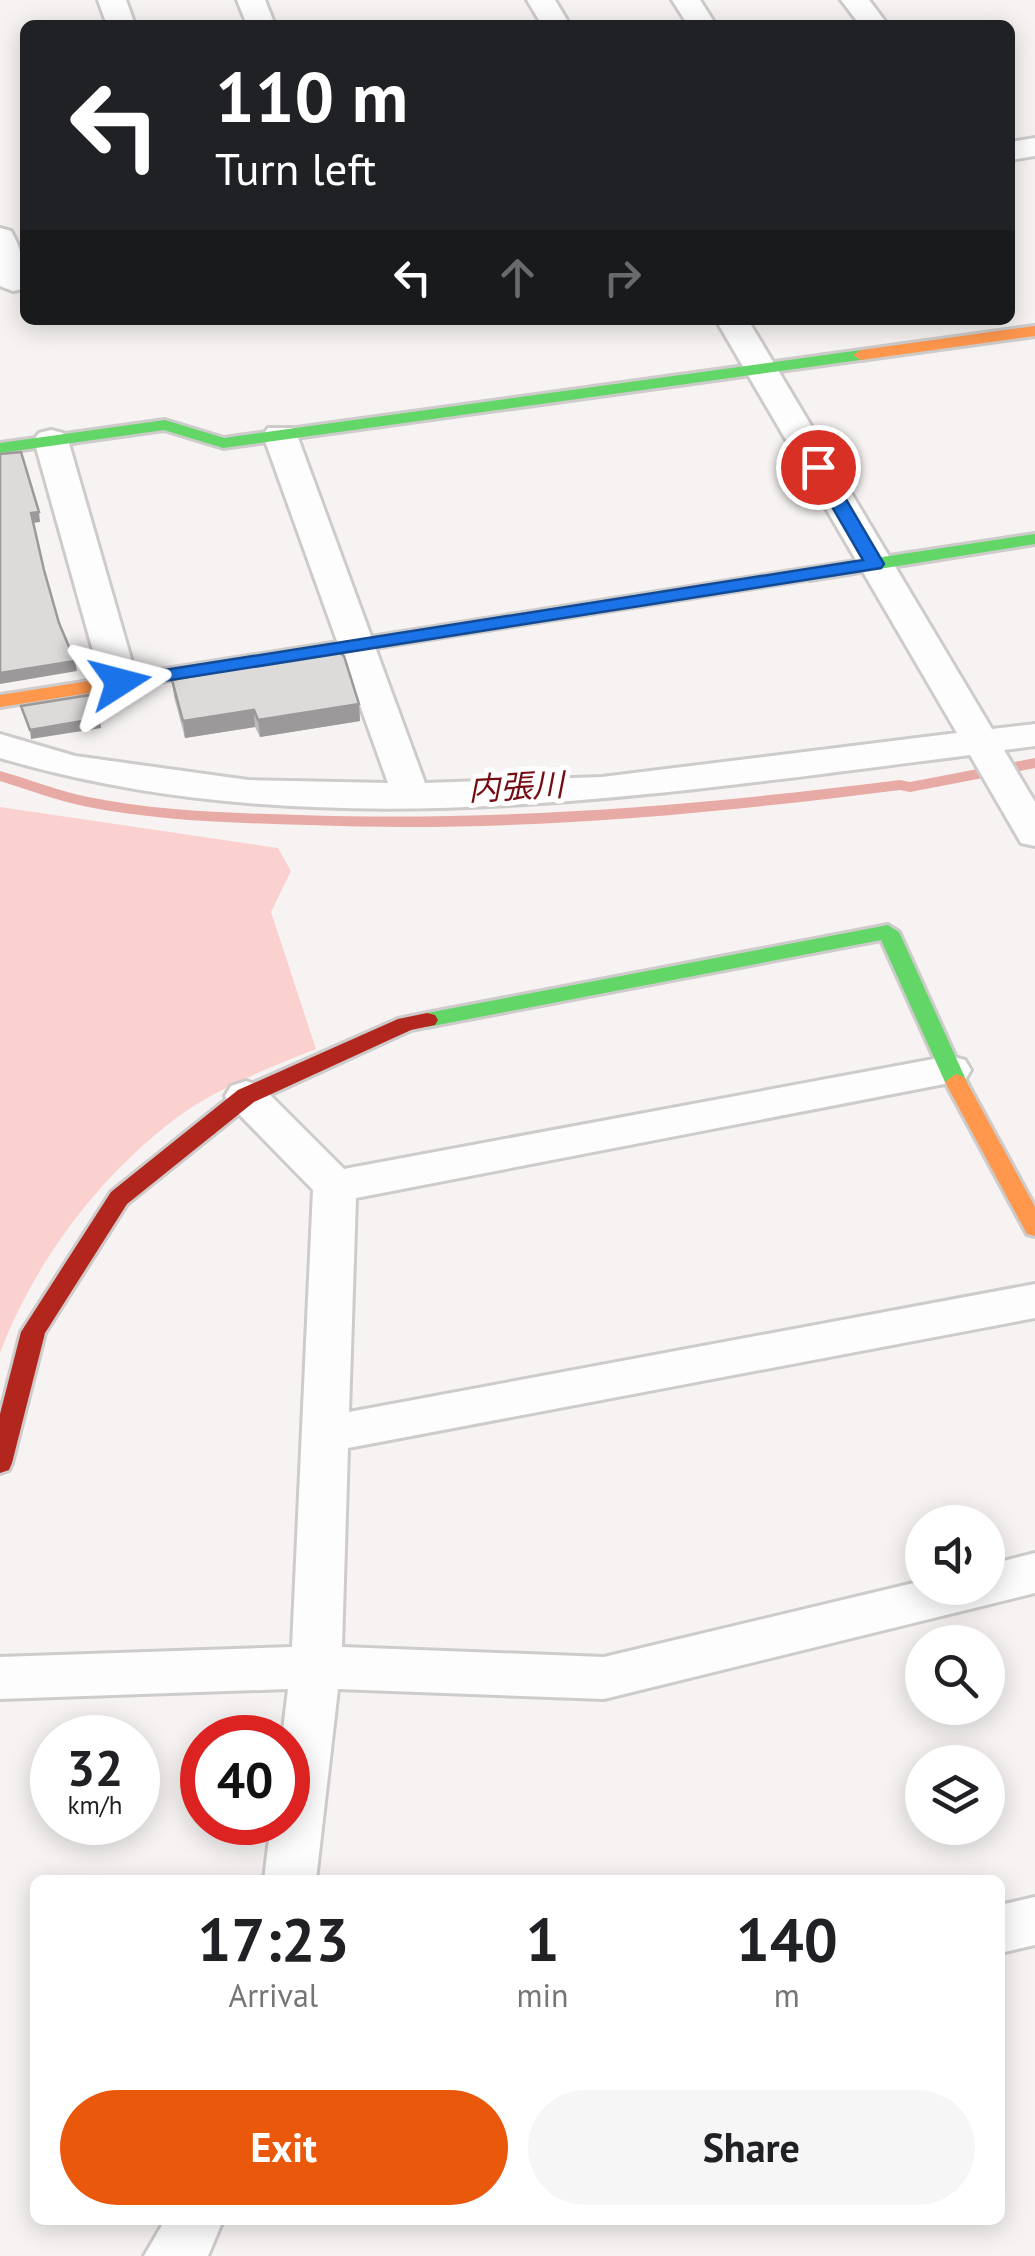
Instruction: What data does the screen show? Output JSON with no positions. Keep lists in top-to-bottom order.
{
  "water": ["内張川"],
  "page": {
    "turn": ["110 m", "Turn left"],
    "speed": "32 km/h",
    "limit": "40",
    "eta": [
      "17:23",
      "Arrival",
      "1",
      "min",
      "140",
      "m"
    ],
    "buttons": ["Exit", "Share"]
  }
}
